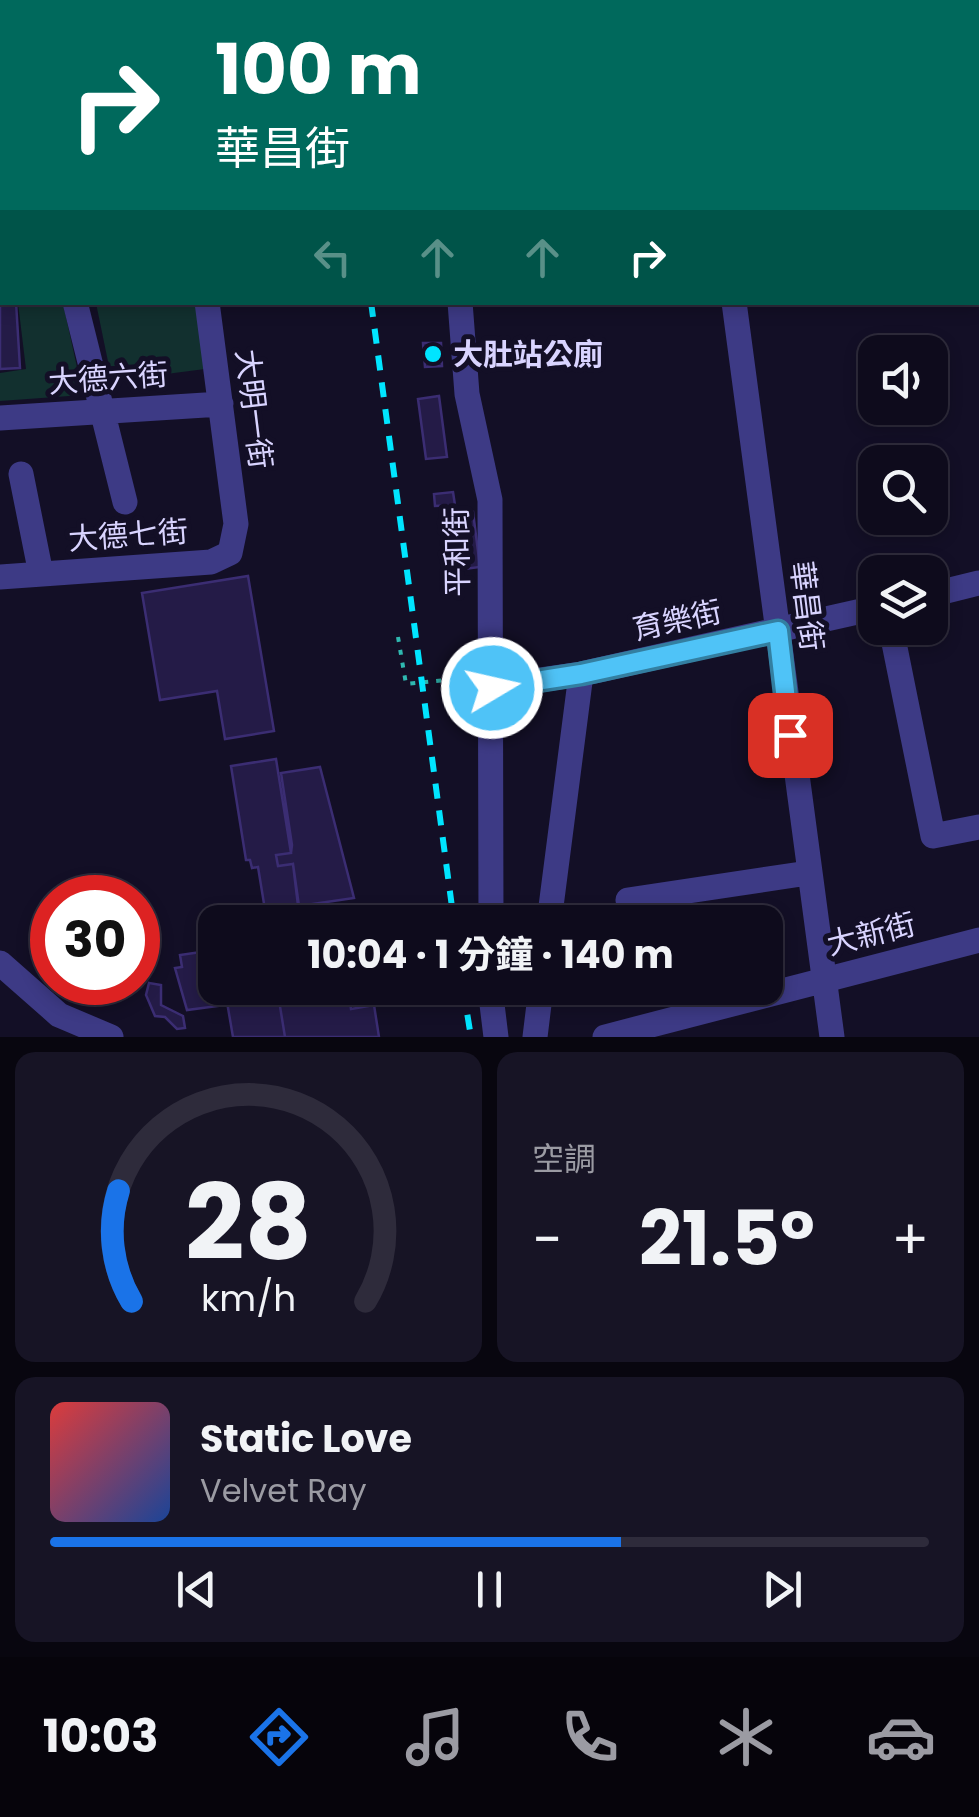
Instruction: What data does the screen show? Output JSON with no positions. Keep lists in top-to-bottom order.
{
  "streets": {
    "street": [
      "大德六街",
      "大明一街",
      "大德七街",
      "平和街",
      "華昌街",
      "育樂街",
      "大新街"
    ]
  },
  "crossings": [
    ["大德六街", "大明一街"],
    ["大明一街", "大德七街"],
    ["平和街", "育樂街"],
    ["華昌街", "育樂街"],
    ["華昌街", "大新街"]
  ],
  "places": ["大肚站公廁"],
  "page": {
    "turn": ["100 m", "華昌街"],
    "limit": "30",
    "trip": "10:04 · 1 分鐘 · 140 m",
    "tile": "空調",
    "heat": ["−", "21.5°", "+"],
    "song": ["Static Love", "Velvet Ray"],
    "tabs": "10:03",
    "gauge": ["28", "km/h"]
  }
}
